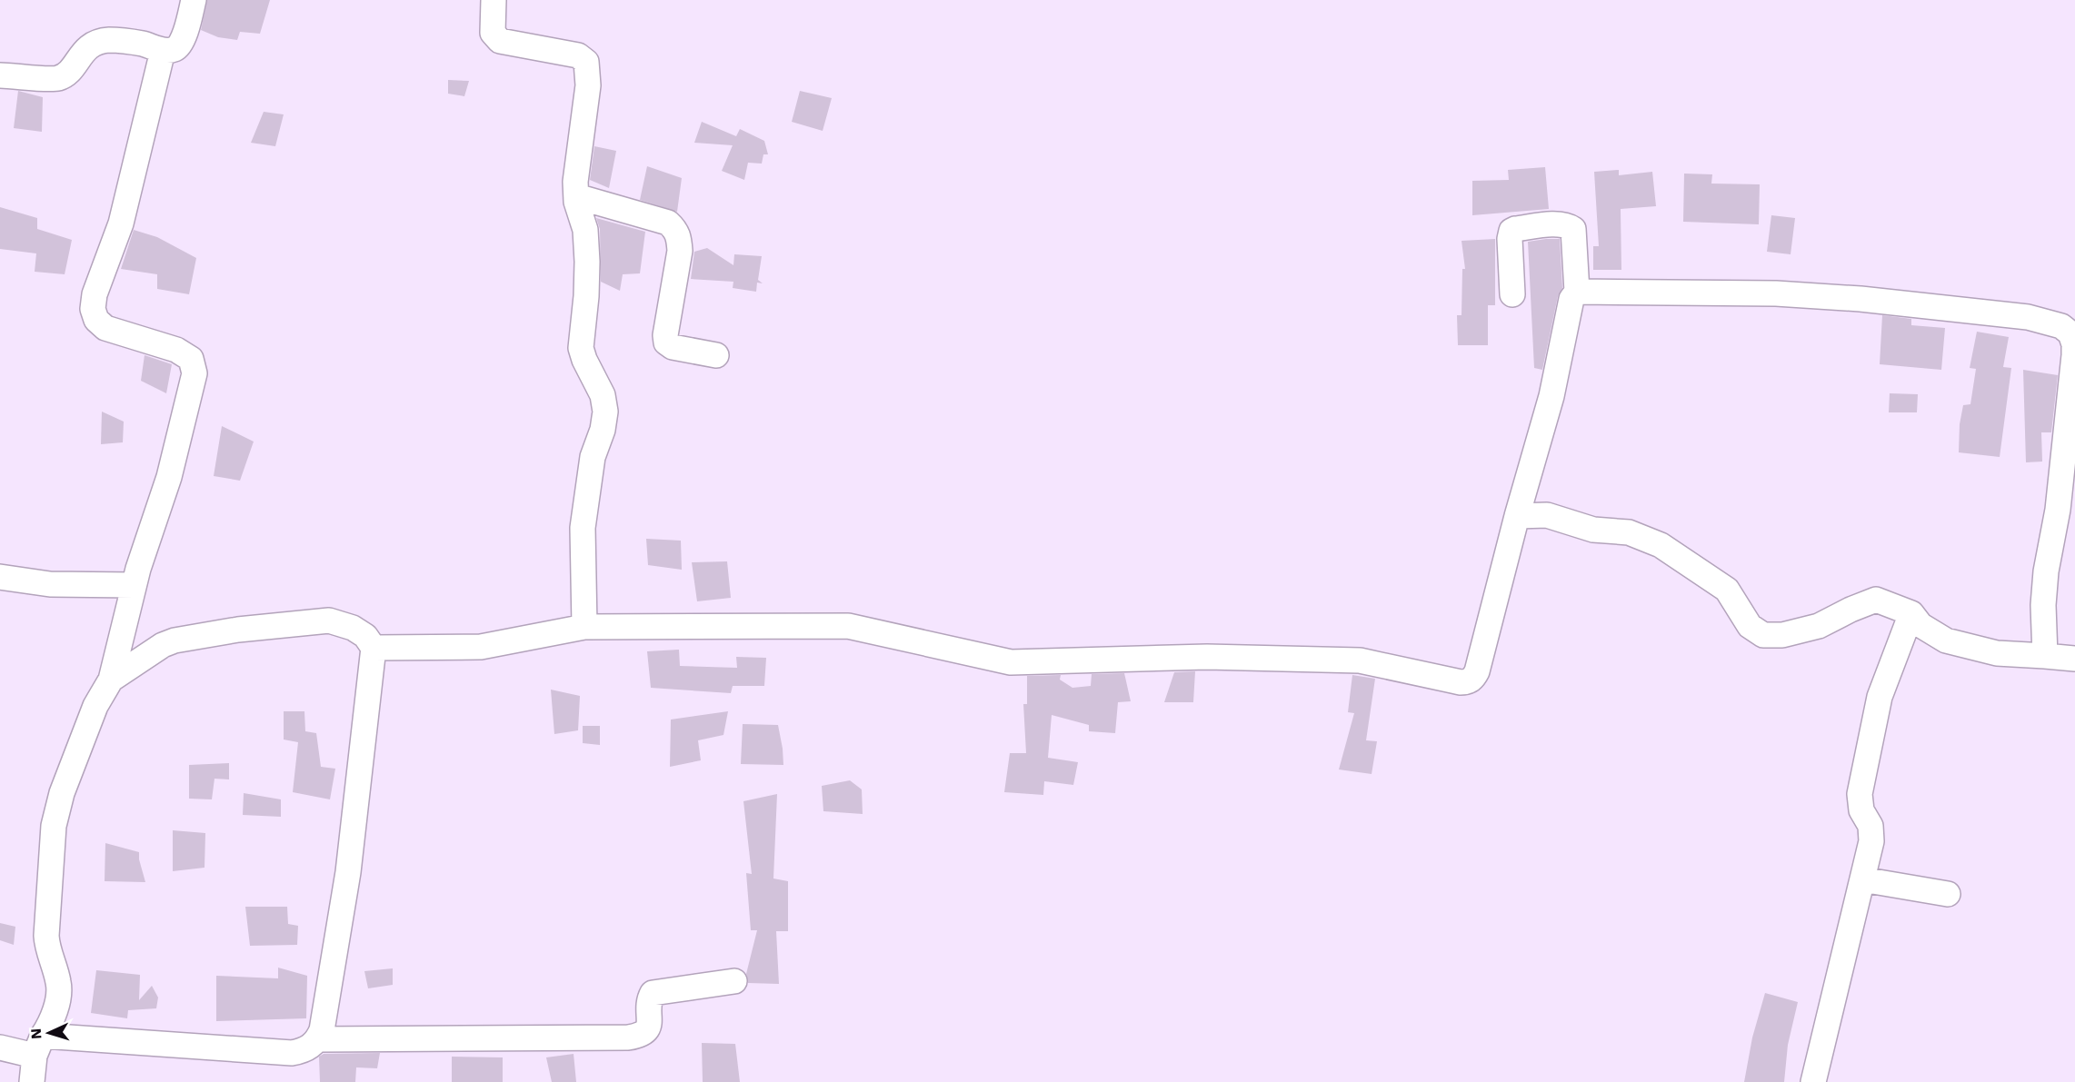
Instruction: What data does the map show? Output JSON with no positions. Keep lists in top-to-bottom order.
{
  "north": "left"
}
